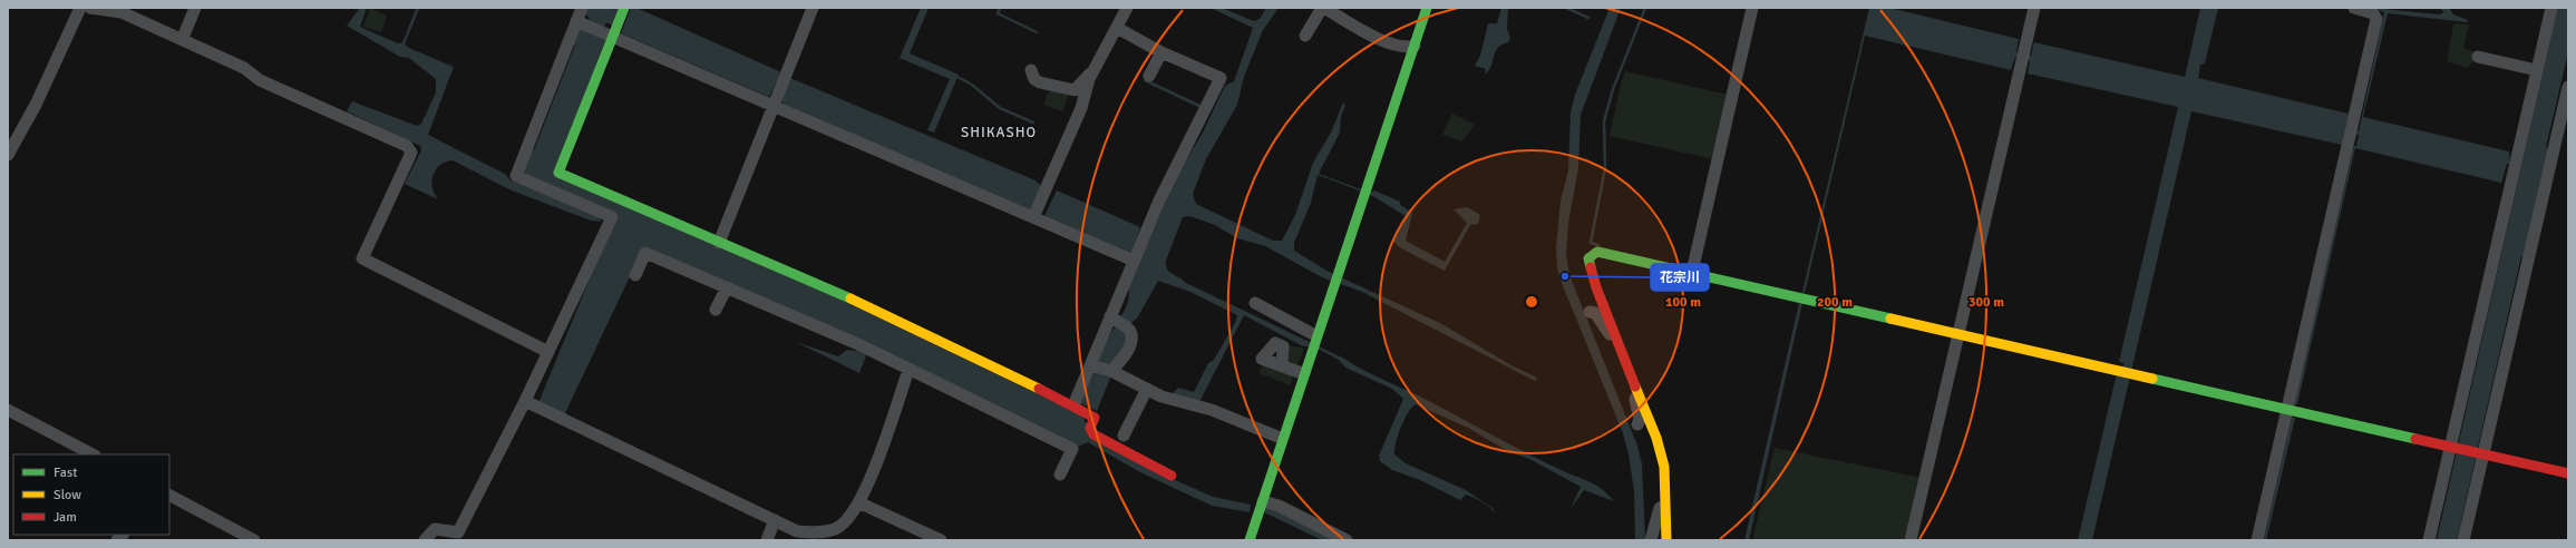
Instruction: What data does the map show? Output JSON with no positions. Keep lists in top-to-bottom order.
{
  "districts": ["SHIKASHO"],
  "places": ["花宗川"],
  "legend": ["Fast", "Slow", "Jam"],
  "rings": ["100 m", "200 m", "300 m"]
}
